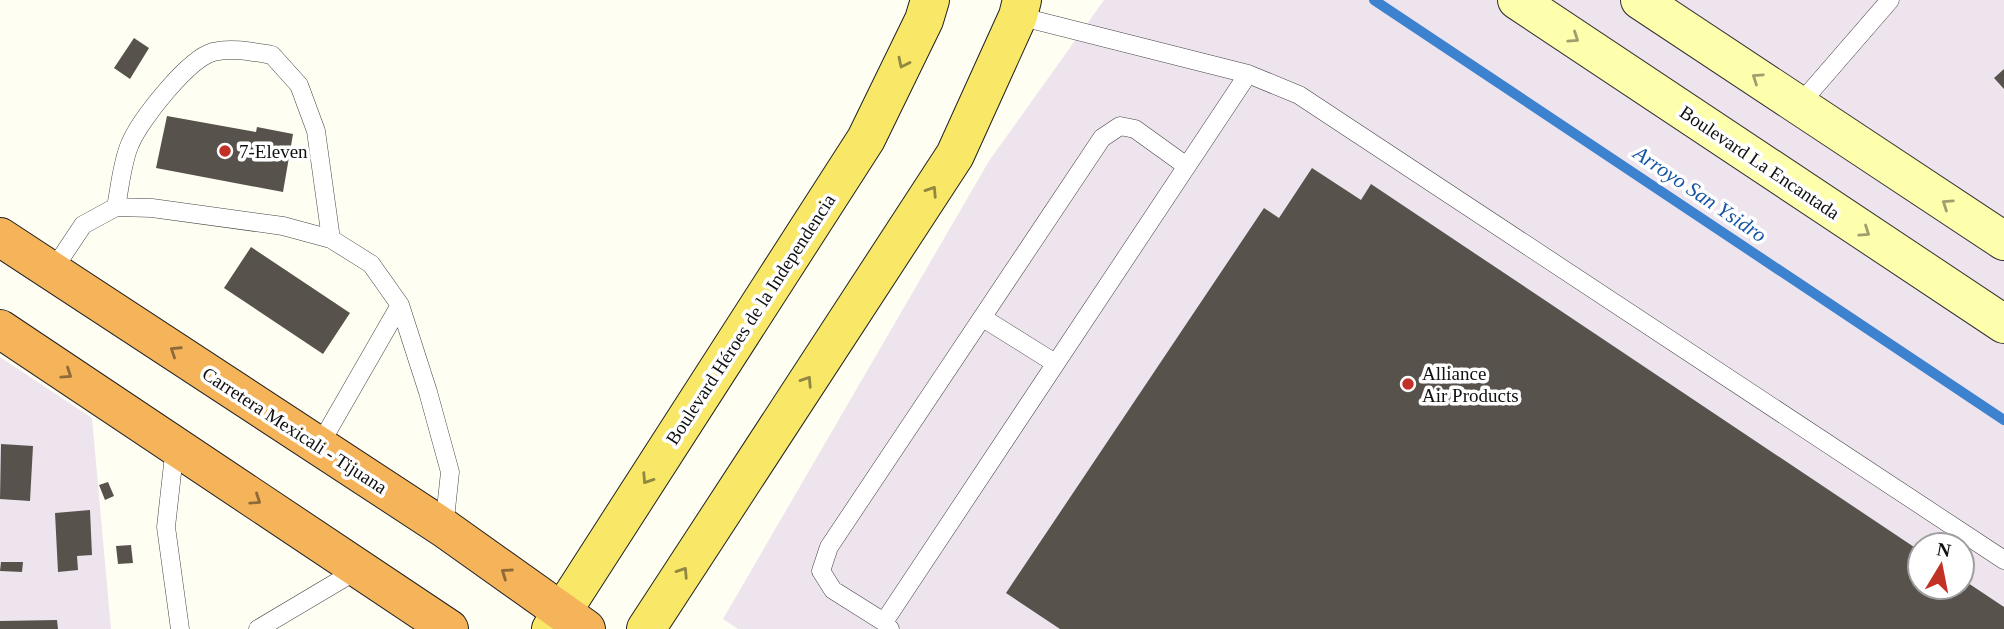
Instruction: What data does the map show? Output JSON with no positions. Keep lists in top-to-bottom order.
{
  "streets": {
    "highway": ["Carretera Mexicali - Tijuana"],
    "main road": ["Boulevard La Encantada", "Boulevard Héroes de la Independencia"]
  },
  "crossings": [
    ["Boulevard Héroes de la Independencia", "Carretera Mexicali - Tijuana"]
  ],
  "water": ["Arroyo San Ysidro"],
  "places": ["7-Eleven", "Alliance Air Products"],
  "north": "top"
}
